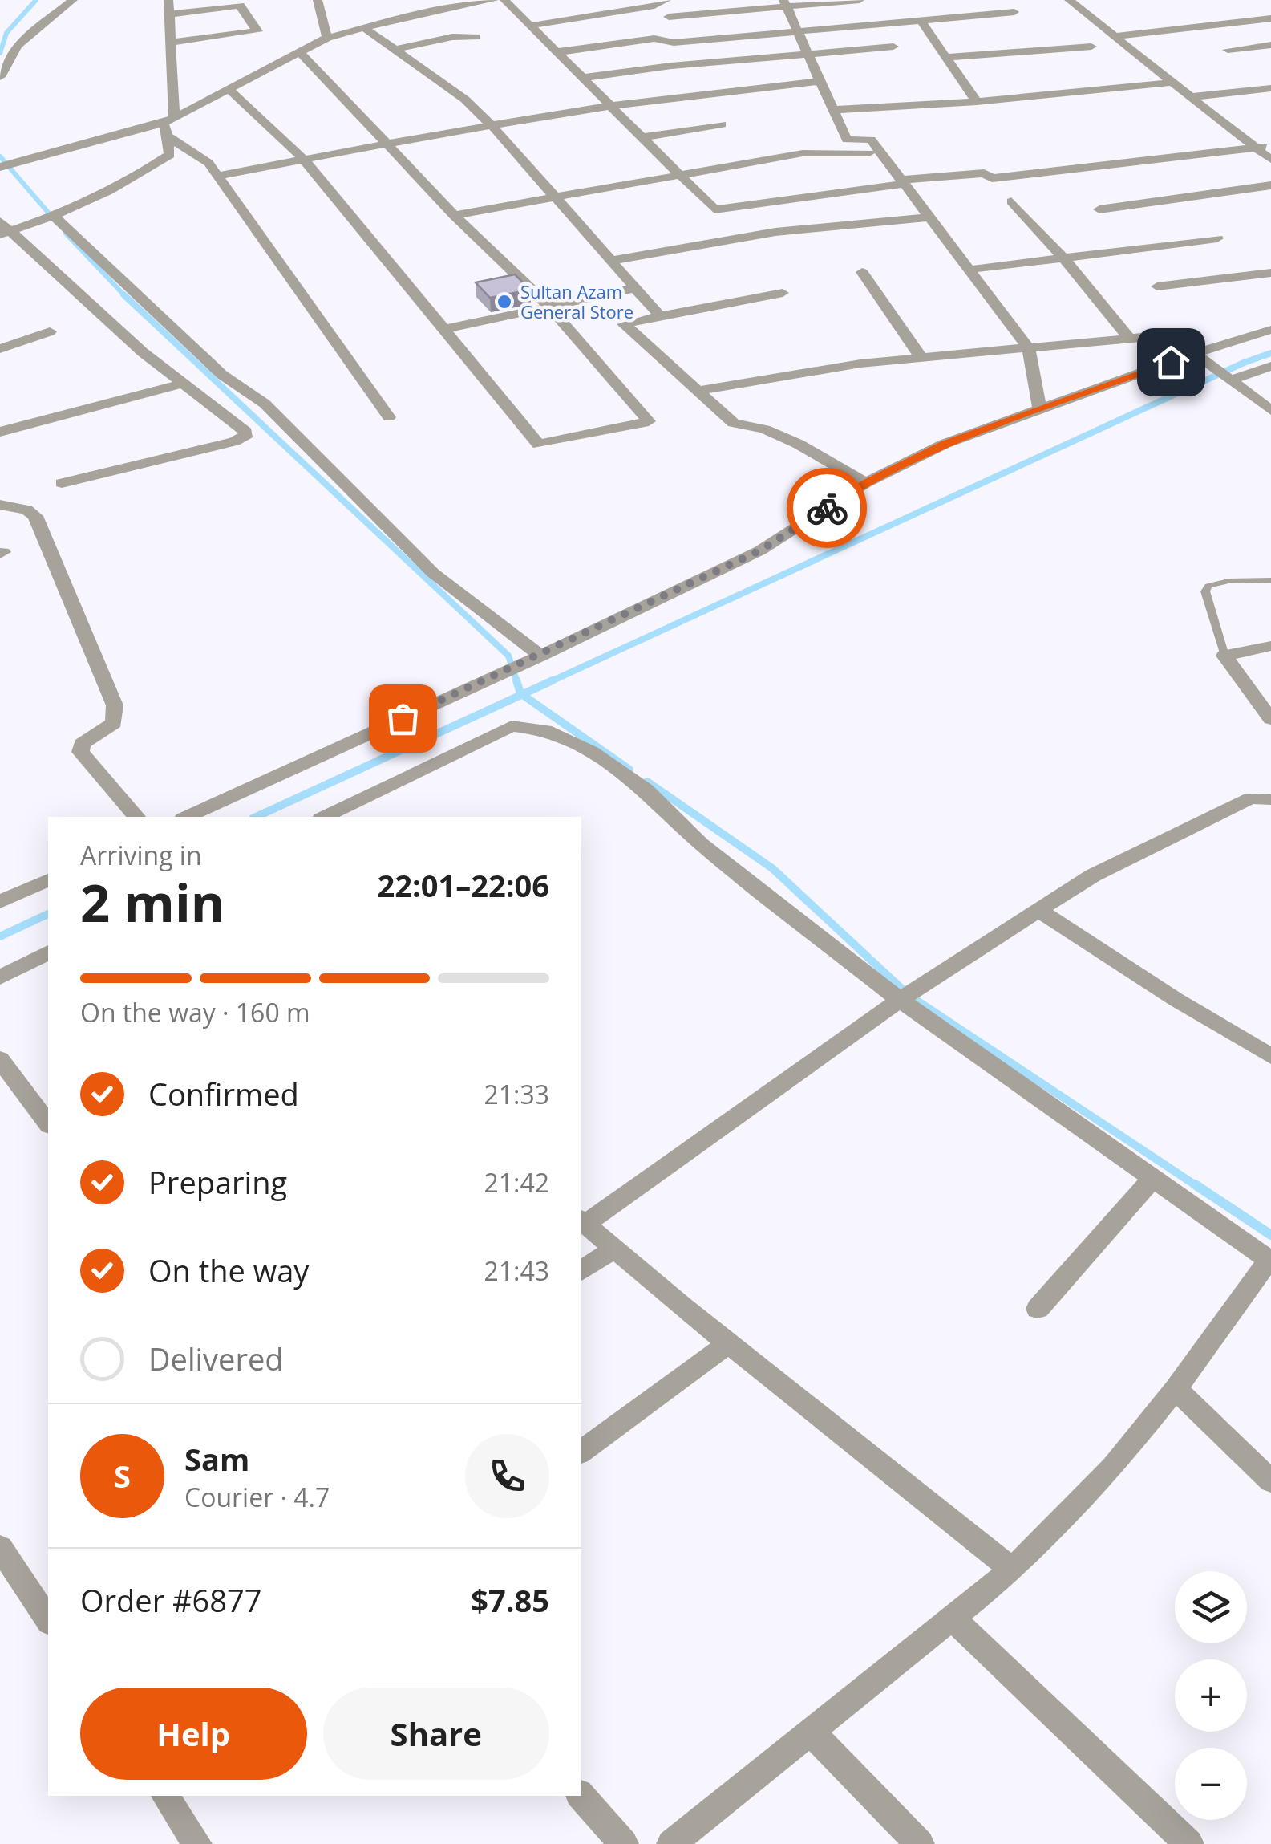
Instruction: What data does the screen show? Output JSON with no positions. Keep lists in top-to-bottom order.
{
  "places": ["Sultan Azam General Store"],
  "page": {
    "heading": ["2 min", "Arriving in", "22:01–22:06"],
    "panel": [
      "Sam",
      "Courier · 4.7",
      "Order #6877",
      "$7.85"
    ],
    "bar": "On the way · 160 m",
    "list": [
      ["Confirmed", "21:33"],
      ["Preparing", "21:42"],
      ["On the way", "21:43"],
      "Delivered"
    ],
    "round": "S",
    "map_buttons": ["+", "−"],
    "buttons": ["Help", "Share"]
  }
}
